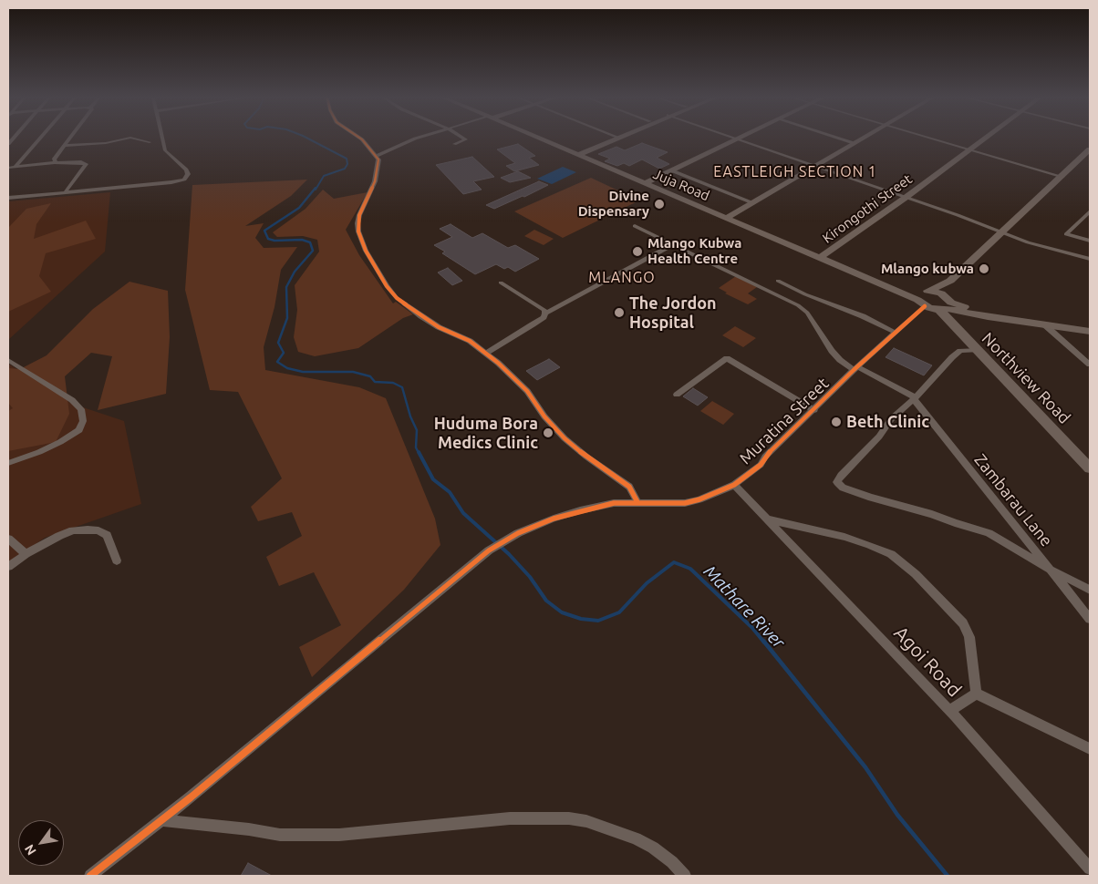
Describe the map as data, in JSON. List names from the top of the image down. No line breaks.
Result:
{"streets":{"main road":["Juja Road","Kirongothi Street","Northview Road"],"street":["Muratina Street","Zambarau Lane","Agoi Road"]},"crossings":[["Juja Road","Kirongothi Street"],["Juja Road","Northview Road"],["Juja Road","Muratina Street"],["Muratina Street","Agoi Road"]],"districts":["EASTLEIGH SECTION 1","MLANGO"],"water":["Mathare River"],"places":["Divine Dispensary","Mlango Kubwa Health Centre","Mlango kubwa","The Jordon Hospital","Beth Clinic","Huduma Bora Medics Clinic"],"north":"bottom left"}
